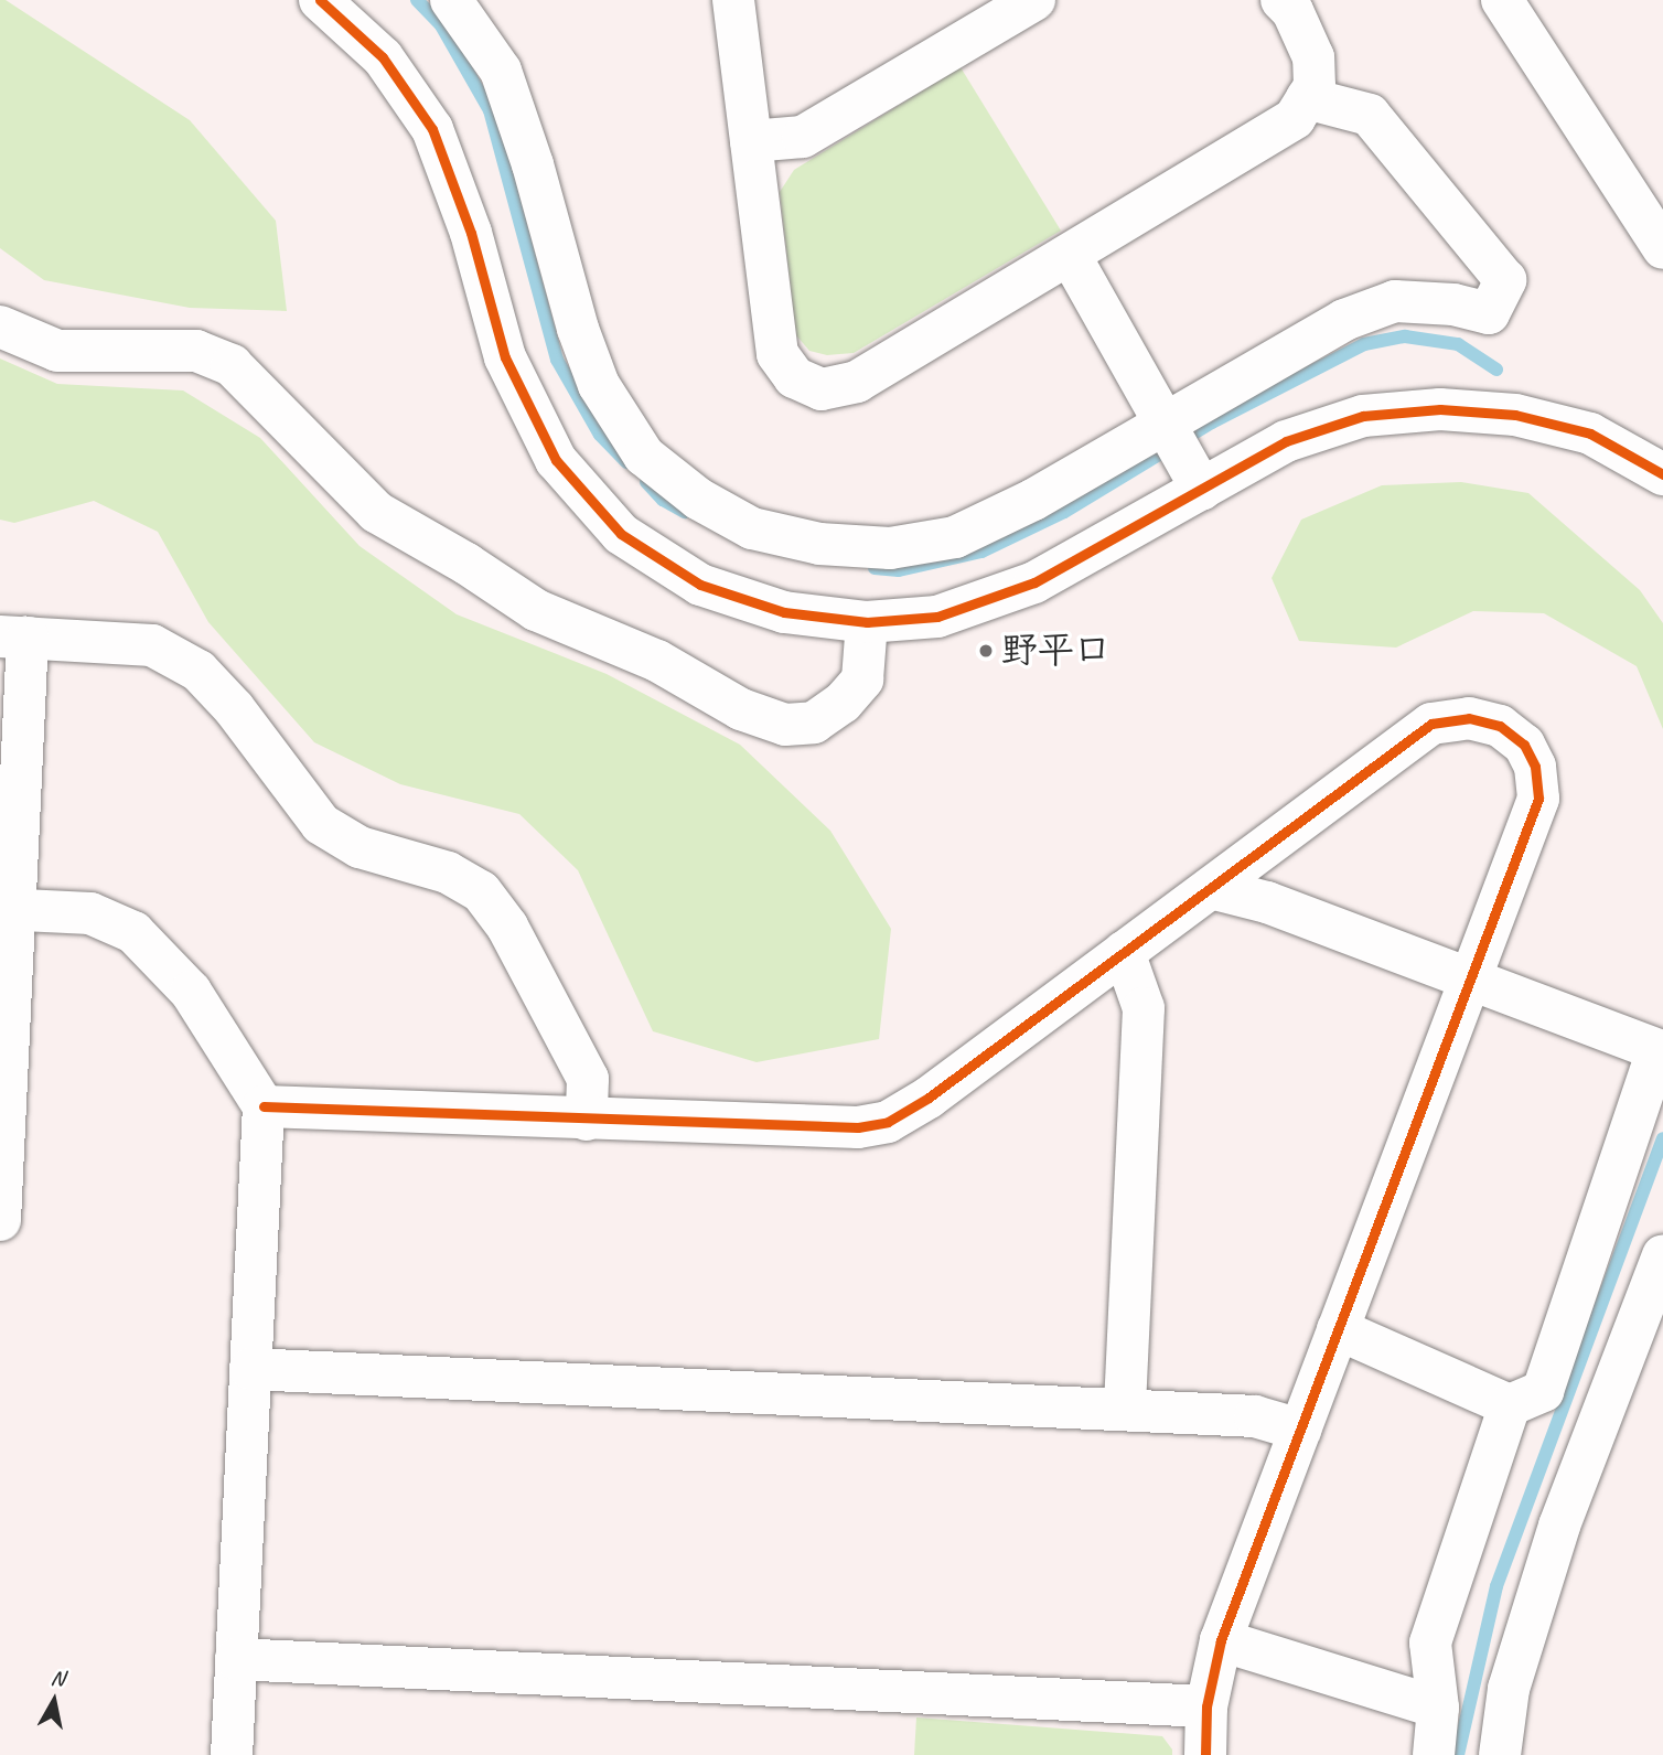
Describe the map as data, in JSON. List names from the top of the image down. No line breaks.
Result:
{"places":["野平口"],"north":"top"}
